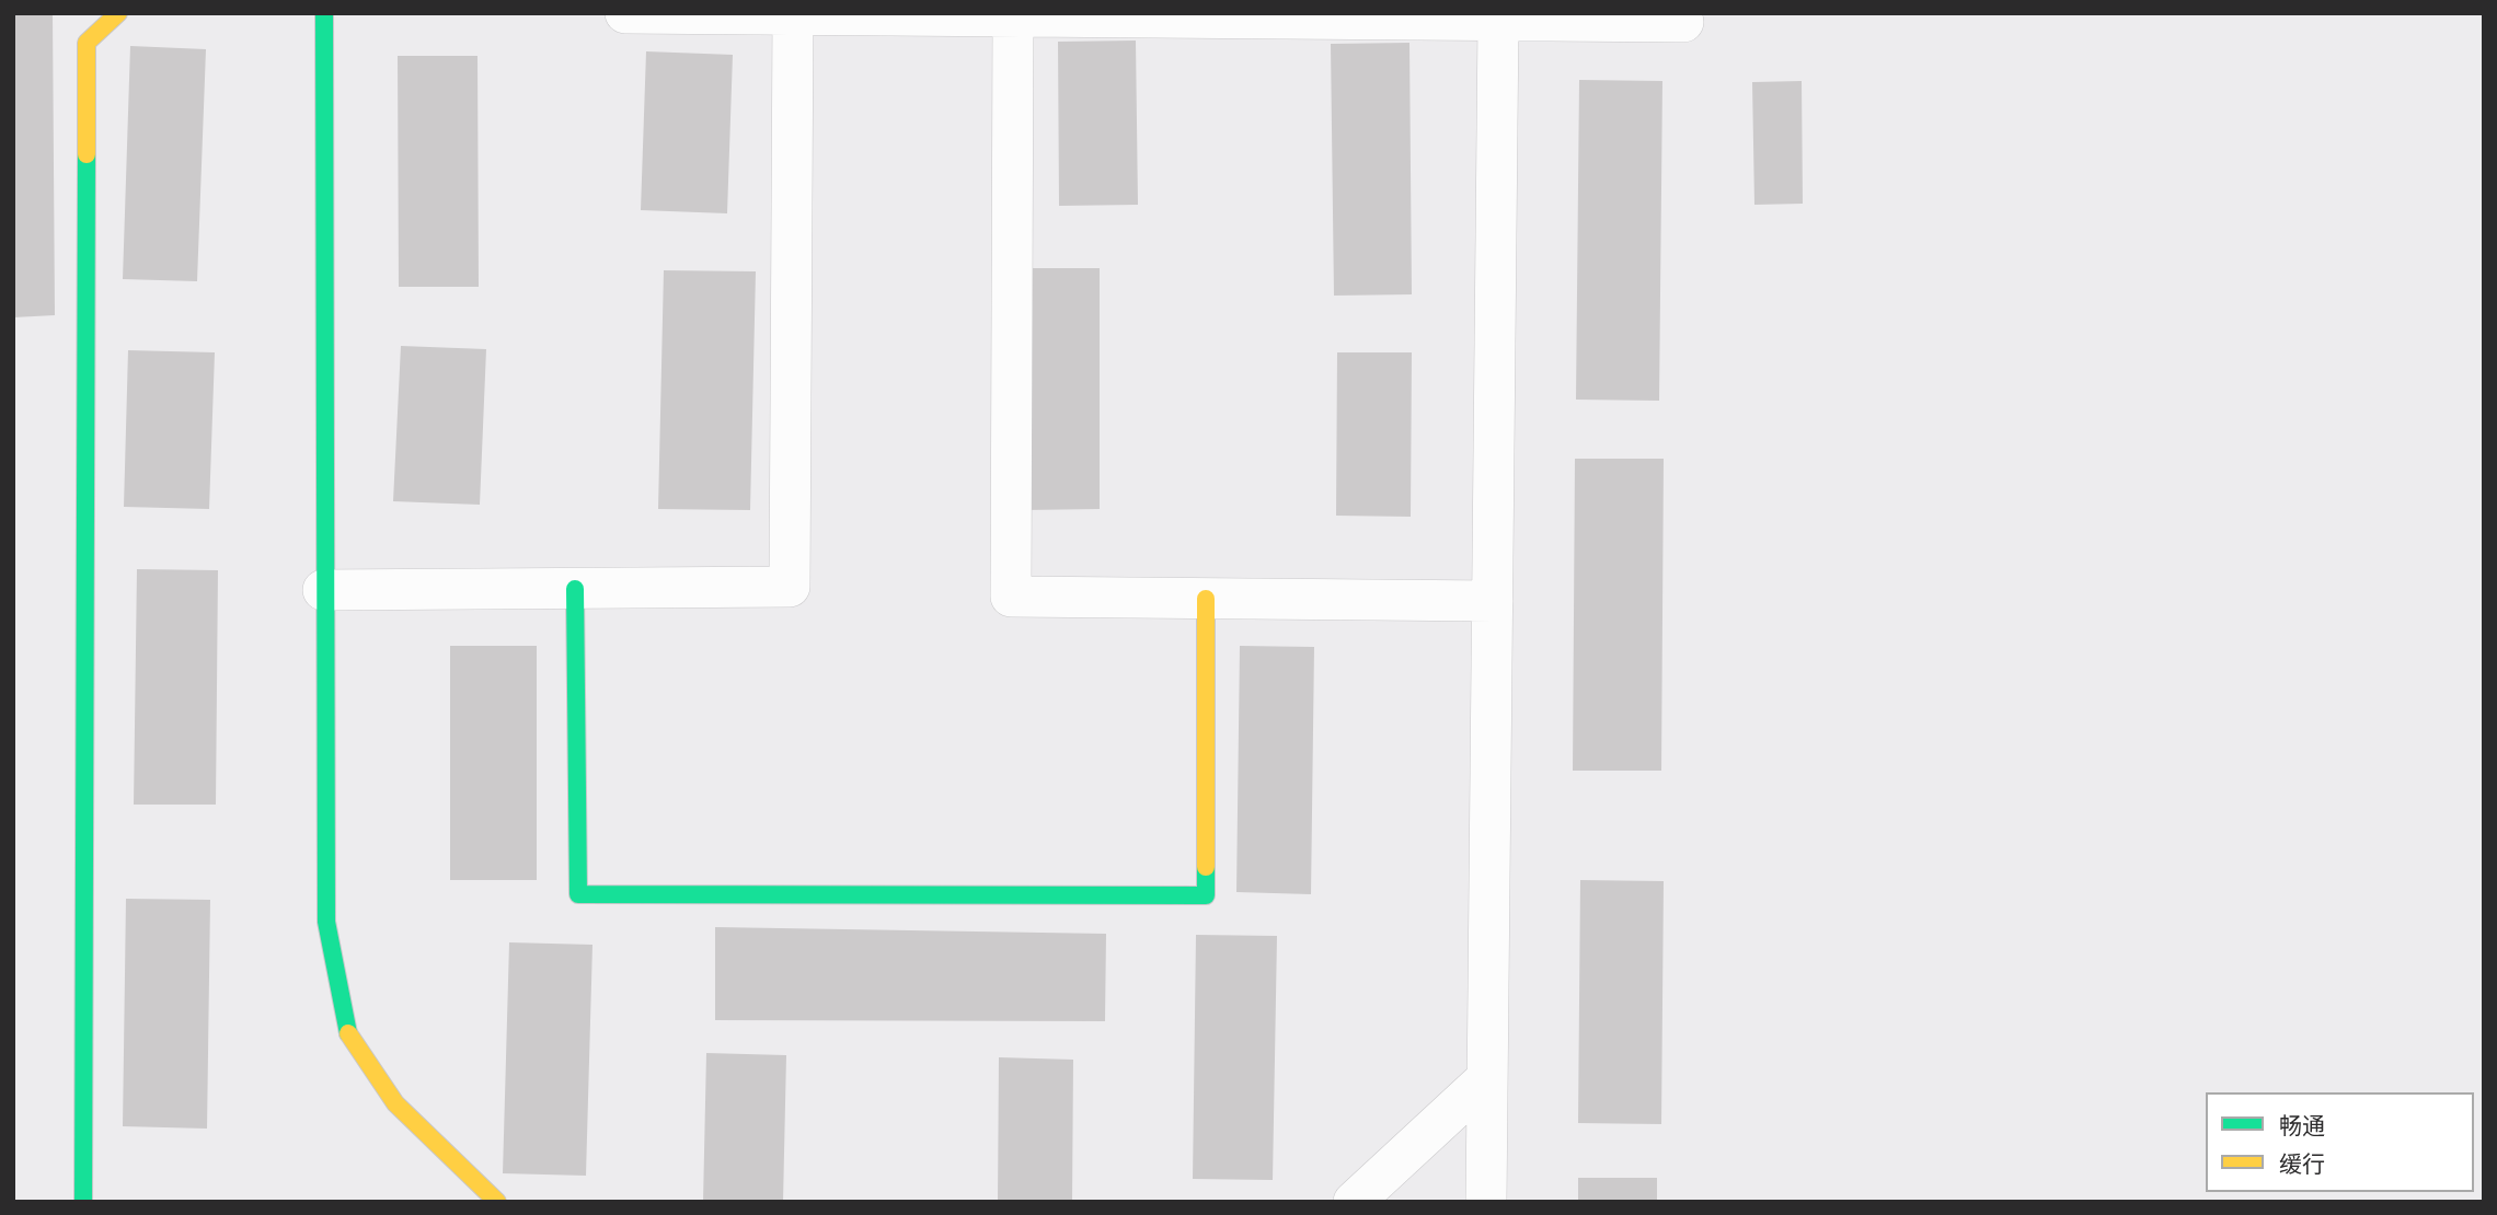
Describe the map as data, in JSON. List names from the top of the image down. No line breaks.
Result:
{"legend":["畅通","缓行"]}
